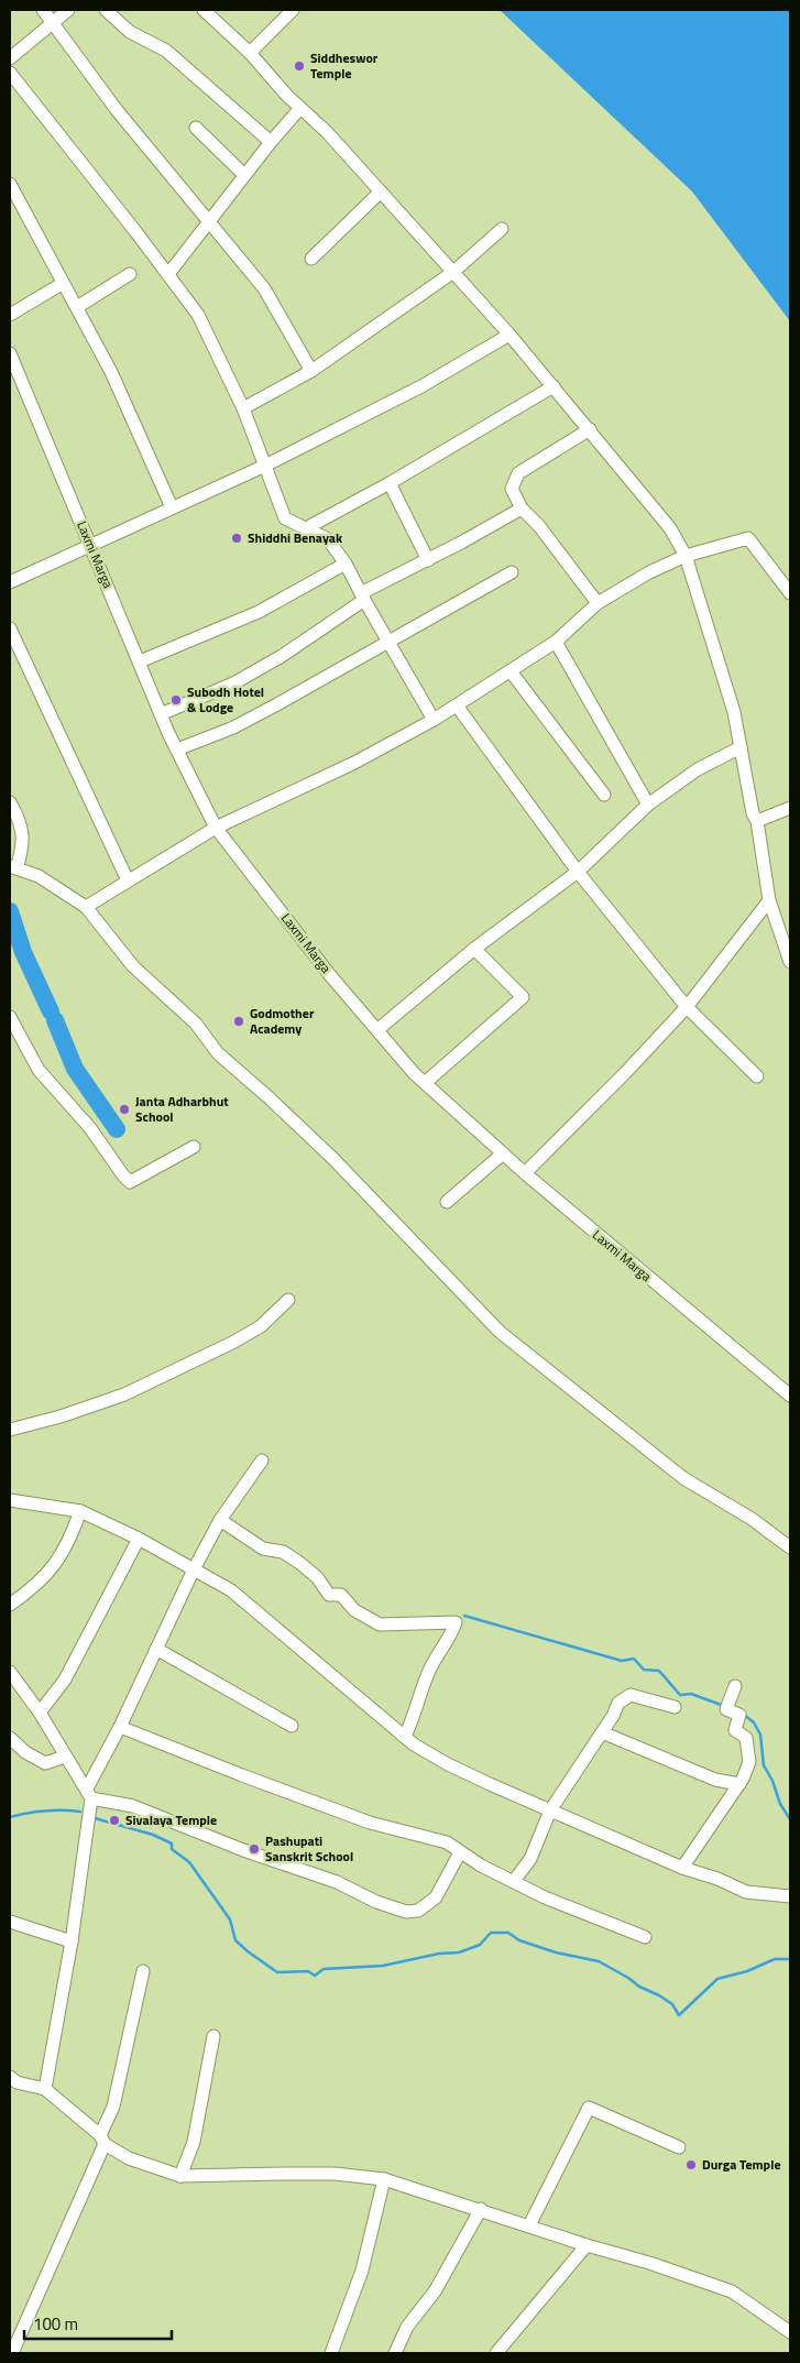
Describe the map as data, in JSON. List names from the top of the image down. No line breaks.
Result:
{"streets":{"street":["Laxmi Marga"]},"places":["Siddheswor Temple","Shiddhi Benayak","Subodh Hotel & Lodge","Godmother Academy","Janta Adharbhut School","Sivalaya Temple","Pashupati Sanskrit School","Durga Temple"],"scale_bar":"100 m"}
